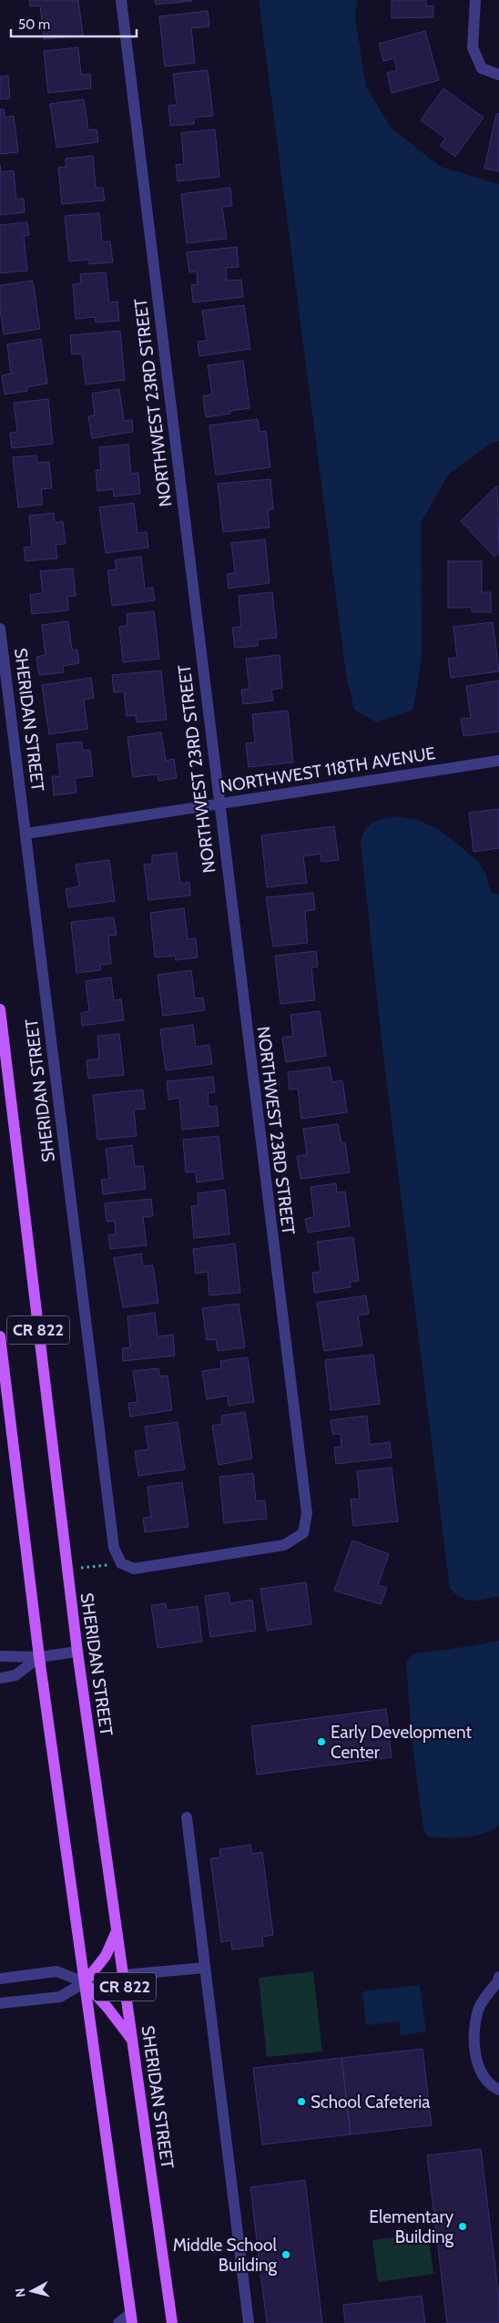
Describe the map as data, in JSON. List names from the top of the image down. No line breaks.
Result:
{"streets":{"main road":["SHERIDAN STREET","CR 822"],"street":["NORTHWEST 23RD STREET","NORTHWEST 118TH AVENUE"]},"crossings":[["NORTHWEST 23RD STREET","SHERIDAN STREET"],["NORTHWEST 23RD STREET","NORTHWEST 118TH AVENUE"],["SHERIDAN STREET","NORTHWEST 118TH AVENUE"]],"places":["Early Development Center","School Cafeteria","Elementary Building","Middle School Building"],"scale_bar":"50 m","north":"left"}
